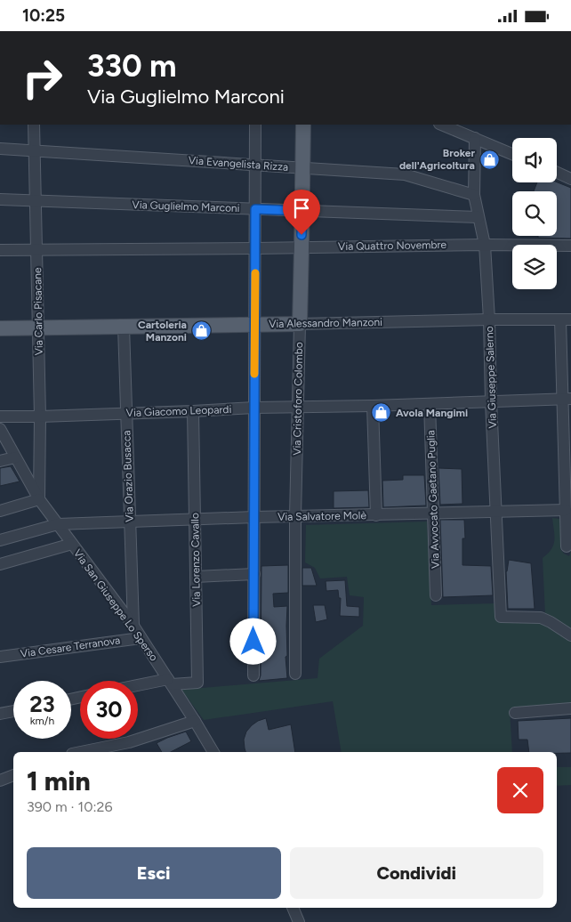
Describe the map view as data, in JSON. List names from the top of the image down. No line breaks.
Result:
{"streets":{"main road":["Via Alessandro Manzoni","Via Cristoforo Colombo"],"street":["Via Evangelista Rizza","Via Guglielmo Marconi","Via Quattro Novembre","Via Carlo Pisacane","Via Giuseppe Salerno","Via Giacomo Leopardi","Via Orazio Busacca","Via Avvocato Gaetano Puglia","Via Salvatore Molè","Via Lorenzo Cavallo","Via San Giuseppe Lo Sperso","Via Cesare Terranova"]},"crossings":[["Via Evangelista Rizza","Via Carlo Pisacane"],["Via Evangelista Rizza","Via Giuseppe Salerno"],["Via Evangelista Rizza","Via Cristoforo Colombo"],["Via Guglielmo Marconi","Via Carlo Pisacane"],["Via Guglielmo Marconi","Via Giuseppe Salerno"],["Via Guglielmo Marconi","Via Cristoforo Colombo"],["Via Quattro Novembre","Via Carlo Pisacane"],["Via Quattro Novembre","Via Giuseppe Salerno"],["Via Quattro Novembre","Via Cristoforo Colombo"],["Via Carlo Pisacane","Via Alessandro Manzoni"],["Via Carlo Pisacane","Via Giacomo Leopardi"],["Via Carlo Pisacane","Via San Giuseppe Lo Sperso"],["Via Alessandro Manzoni","Via Giuseppe Salerno"],["Via Alessandro Manzoni","Via Cristoforo Colombo"],["Via Alessandro Manzoni","Via Orazio Busacca"],["Via Giuseppe Salerno","Via Giacomo Leopardi"],["Via Giuseppe Salerno","Via Salvatore Molè"],["Via Cristoforo Colombo","Via Giacomo Leopardi"],["Via Cristoforo Colombo","Via Salvatore Molè"],["Via Giacomo Leopardi","Via Orazio Busacca"],["Via Giacomo Leopardi","Via Avvocato Gaetano Puglia"],["Via Giacomo Leopardi","Via Lorenzo Cavallo"],["Via Orazio Busacca","Via Salvatore Molè"],["Via Orazio Busacca","Via San Giuseppe Lo Sperso"],["Via Avvocato Gaetano Puglia","Via Salvatore Molè"],["Via Salvatore Molè","Via Lorenzo Cavallo"],["Via Salvatore Molè","Via San Giuseppe Lo Sperso"],["Via Lorenzo Cavallo","Via San Giuseppe Lo Sperso"],["Via San Giuseppe Lo Sperso","Via Cesare Terranova"]],"places":{"shop":["Broker dell'Agricoltura","Cartoleria Manzoni","Avola Mangimi"]},"page":{"status":"10:25","turn":["330 m","Via Guglielmo Marconi"],"speed":"23 km/h","limit":"30","heading":["1 min","390 m · 10:26"],"buttons":["Esci","Condividi"]}}
